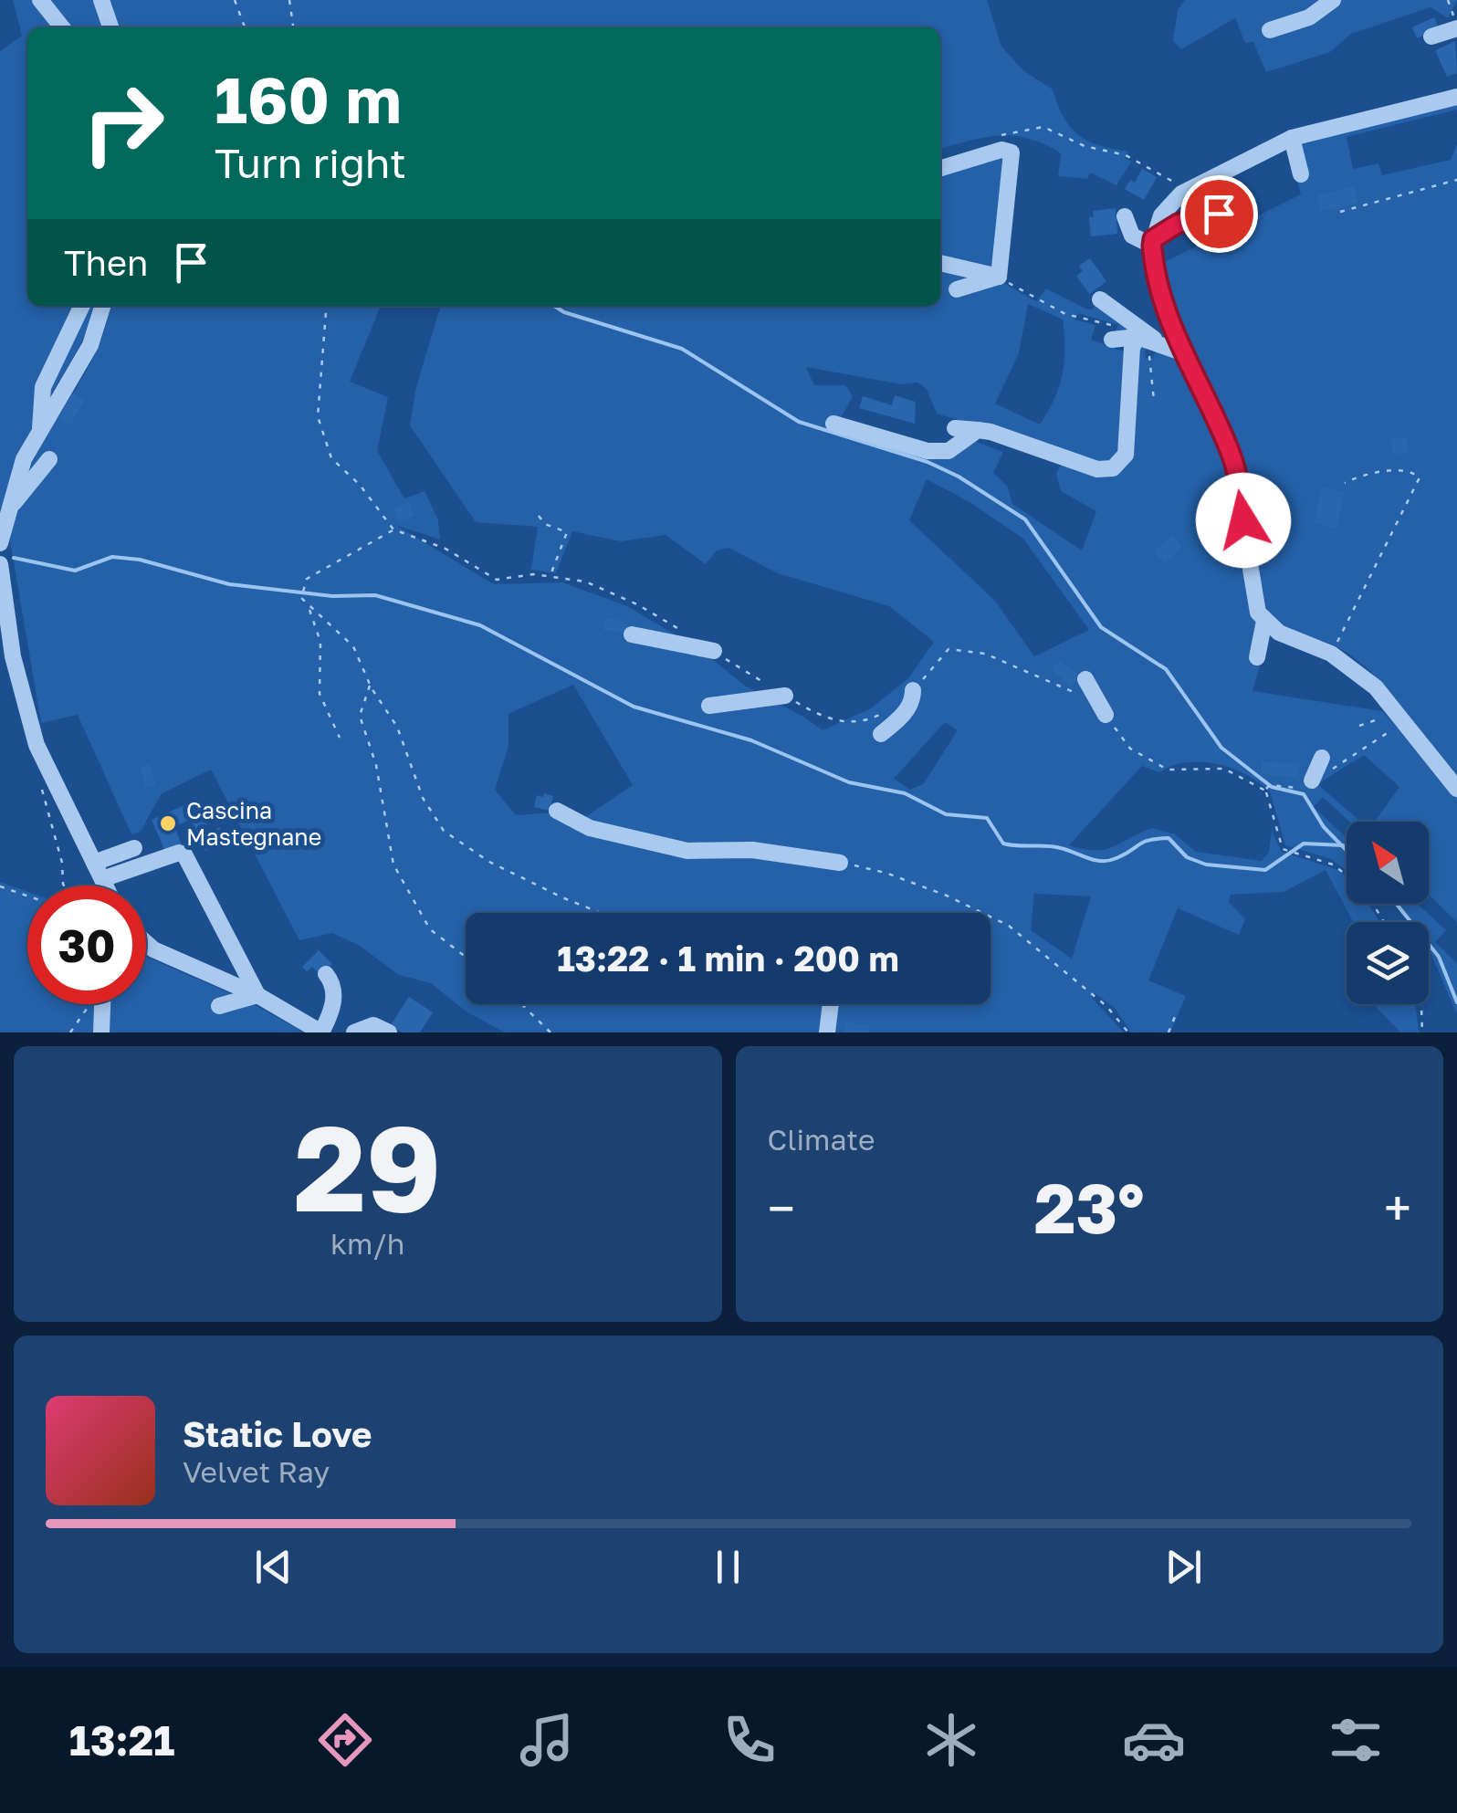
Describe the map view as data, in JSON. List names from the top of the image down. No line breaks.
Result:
{"places":["Cascina Mastegnane"],"north":"top left","page":{"turn":["160 m","Turn right"],"then":"Then","limit":"30","trip":"13:22 · 1 min · 200 m","tile":[["29","km/h"],"Climate"],"heat":["−","23°","+"],"song":["Static Love","Velvet Ray"],"tabs":"13:21"}}
